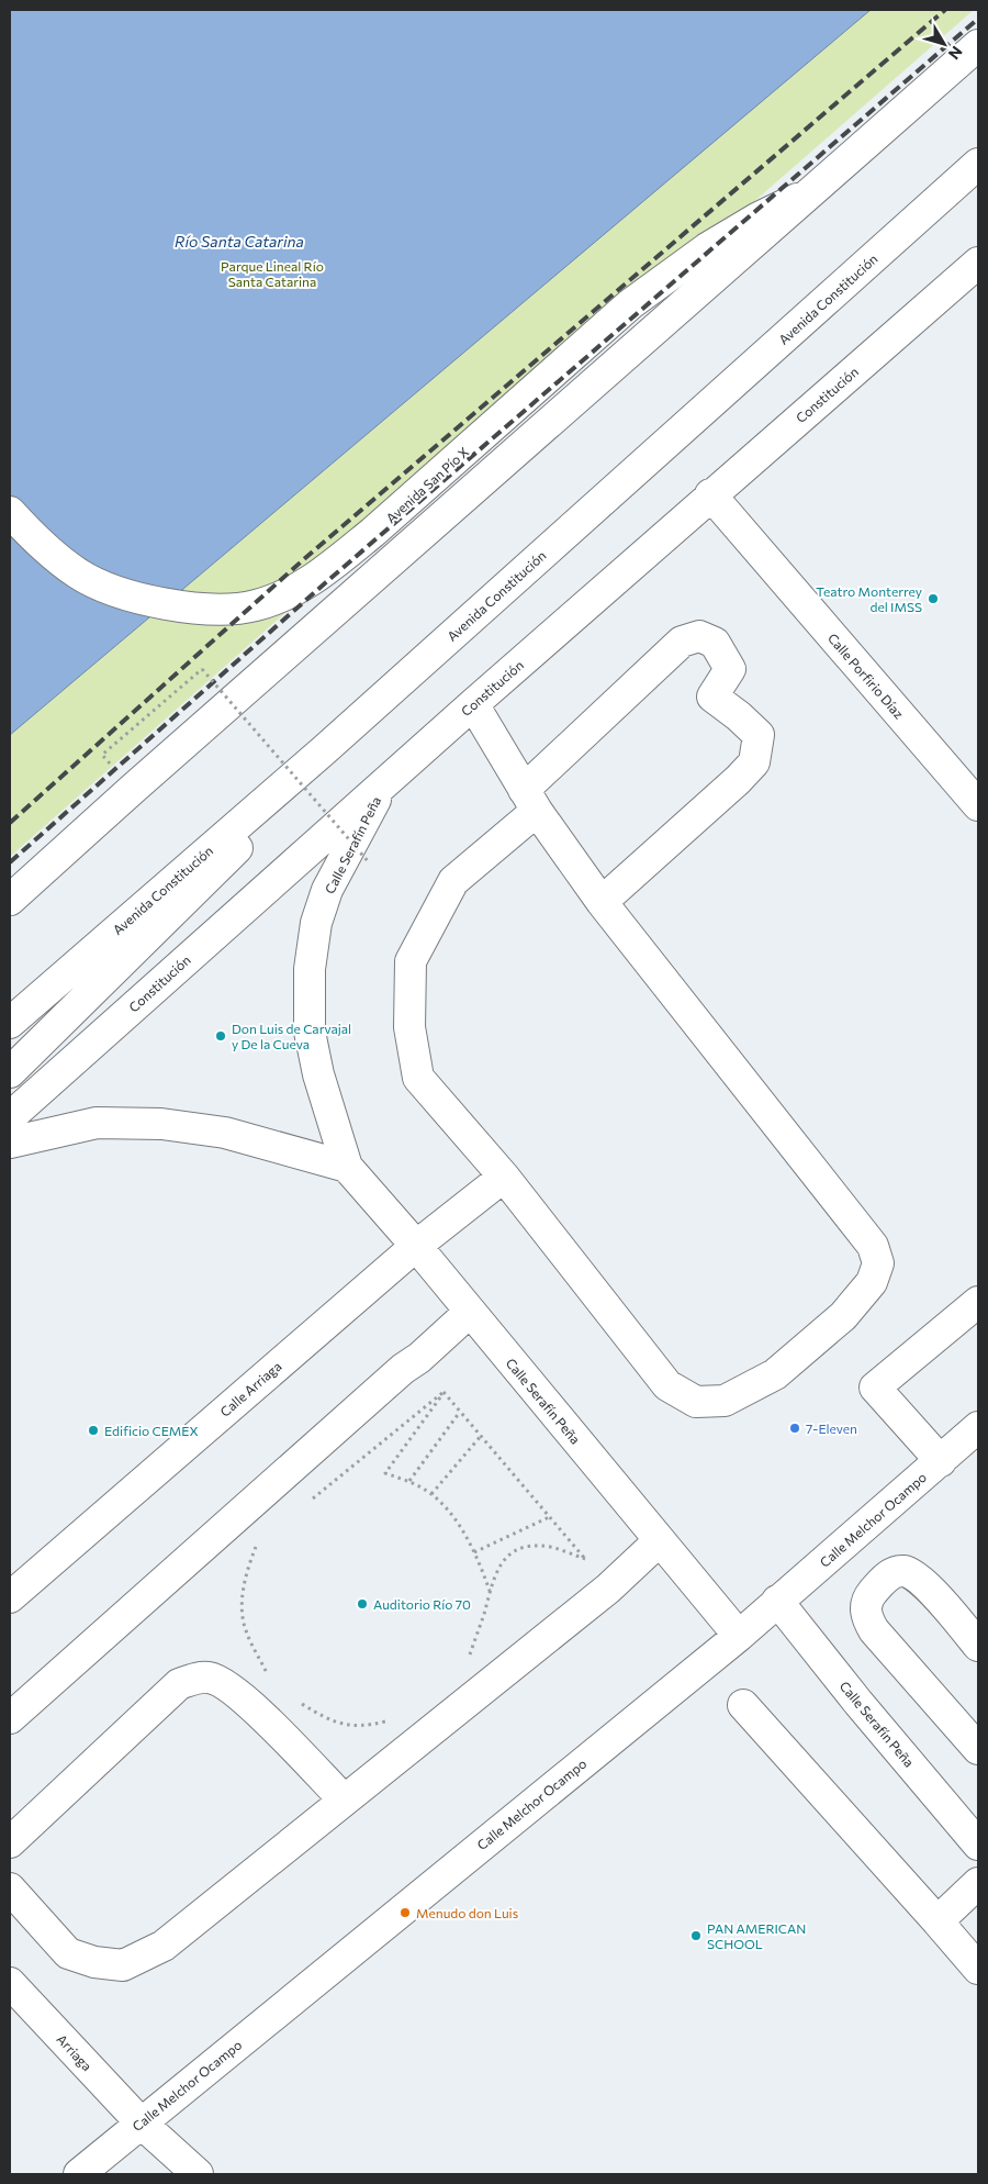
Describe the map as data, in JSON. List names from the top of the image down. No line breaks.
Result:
{"streets":{"main road":["Avenida Constitución","Constitución","Avenida San Pío X","Calle Porfirio Díaz","Calle Serafín Peña","Calle Arriaga","Calle Melchor Ocampo","Arriaga"]},"crossings":[["Constitución","Calle Porfirio Díaz"],["Constitución","Calle Serafín Peña"],["Calle Serafín Peña","Calle Arriaga"],["Calle Serafín Peña","Calle Melchor Ocampo"],["Calle Melchor Ocampo","Arriaga"]],"water":["Río Santa Catarina"],"parks":["Parque Lineal Río Santa Catarina"],"places":["Teatro Monterrey del IMSS","Don Luis de Carvajal y De la Cueva","7-Eleven","Edificio CEMEX","Auditorio Río 70","Menudo don Luis","PAN AMERICAN SCHOOL"],"north":"bottom right"}
